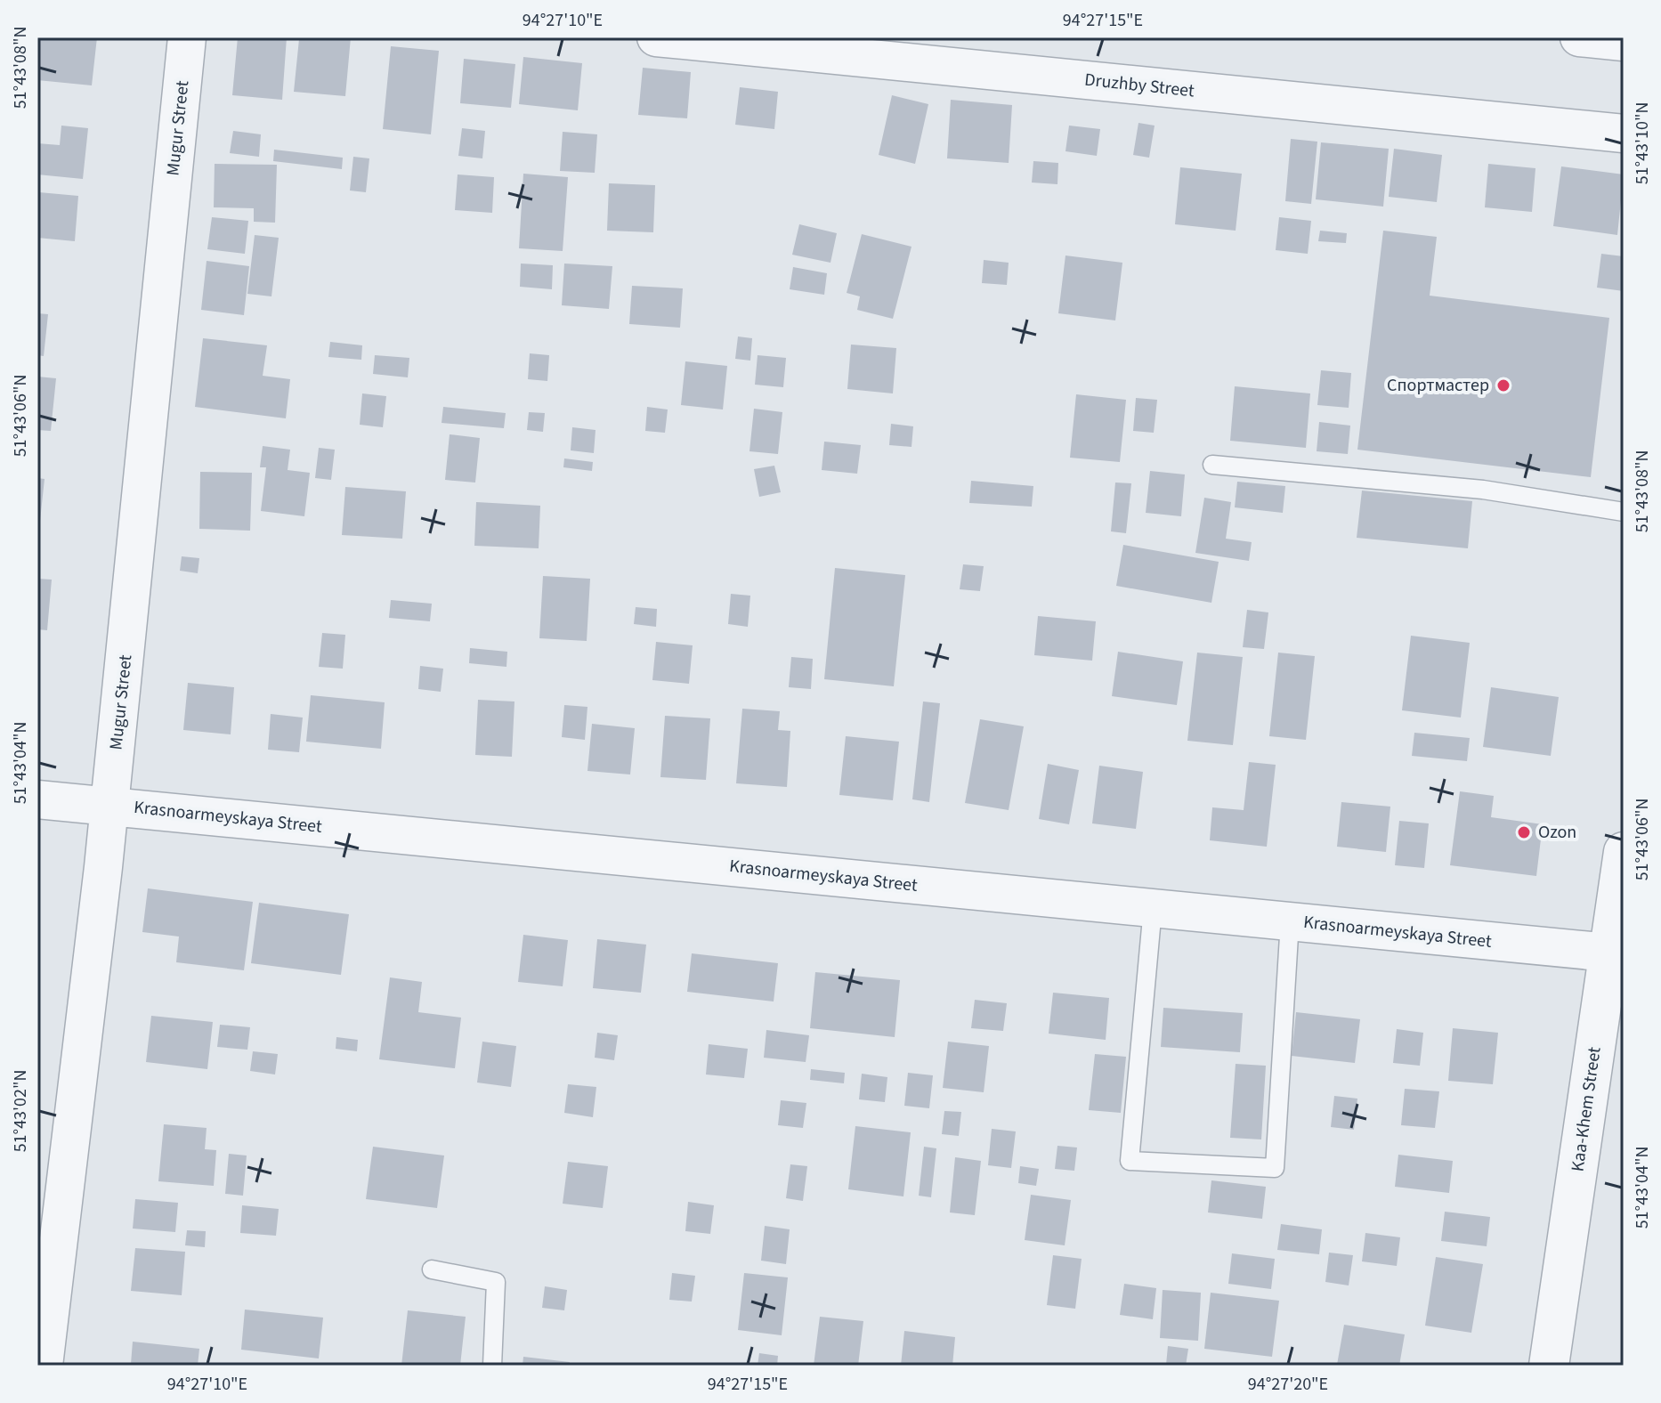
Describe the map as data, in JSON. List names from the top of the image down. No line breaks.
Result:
{"streets":{"street":["Druzhby Street","Mugur Street","Krasnoarmeyskaya Street","Kaa-Khem Street"]},"crossings":[["Mugur Street","Krasnoarmeyskaya Street"],["Krasnoarmeyskaya Street","Kaa-Khem Street"]],"places":["Спортмастер","Ozon"],"coordinates":["94°27'10\"E","94°27'15\"E","51°43'08\"N","51°43'10\"N","51°43'06\"N","51°43'04\"N","51°43'02\"N","94°27'20\"E"]}
